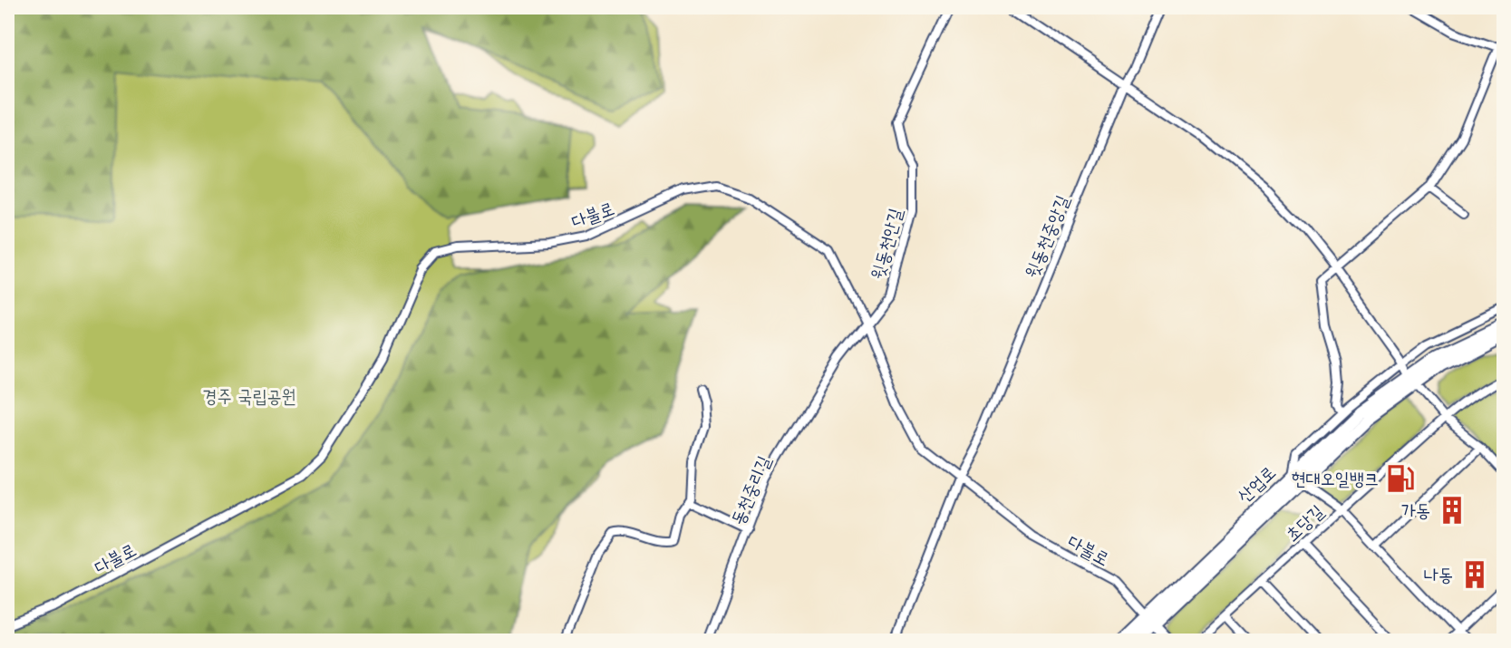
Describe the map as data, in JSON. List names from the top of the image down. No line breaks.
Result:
{"streets":{"street":["다불로","윗동천중앙길","윗동천안길","산업로","동천중리길","초당길"]},"crossings":[["다불로","윗동천중앙길"],["다불로","윗동천안길"],["다불로","산업로"],["다불로","동천중리길"],["윗동천안길","동천중리길"]],"parks":["경주 국립공원"],"places":{"fuel station":["현대오일뱅크"],"building":["가동","나동"]}}
